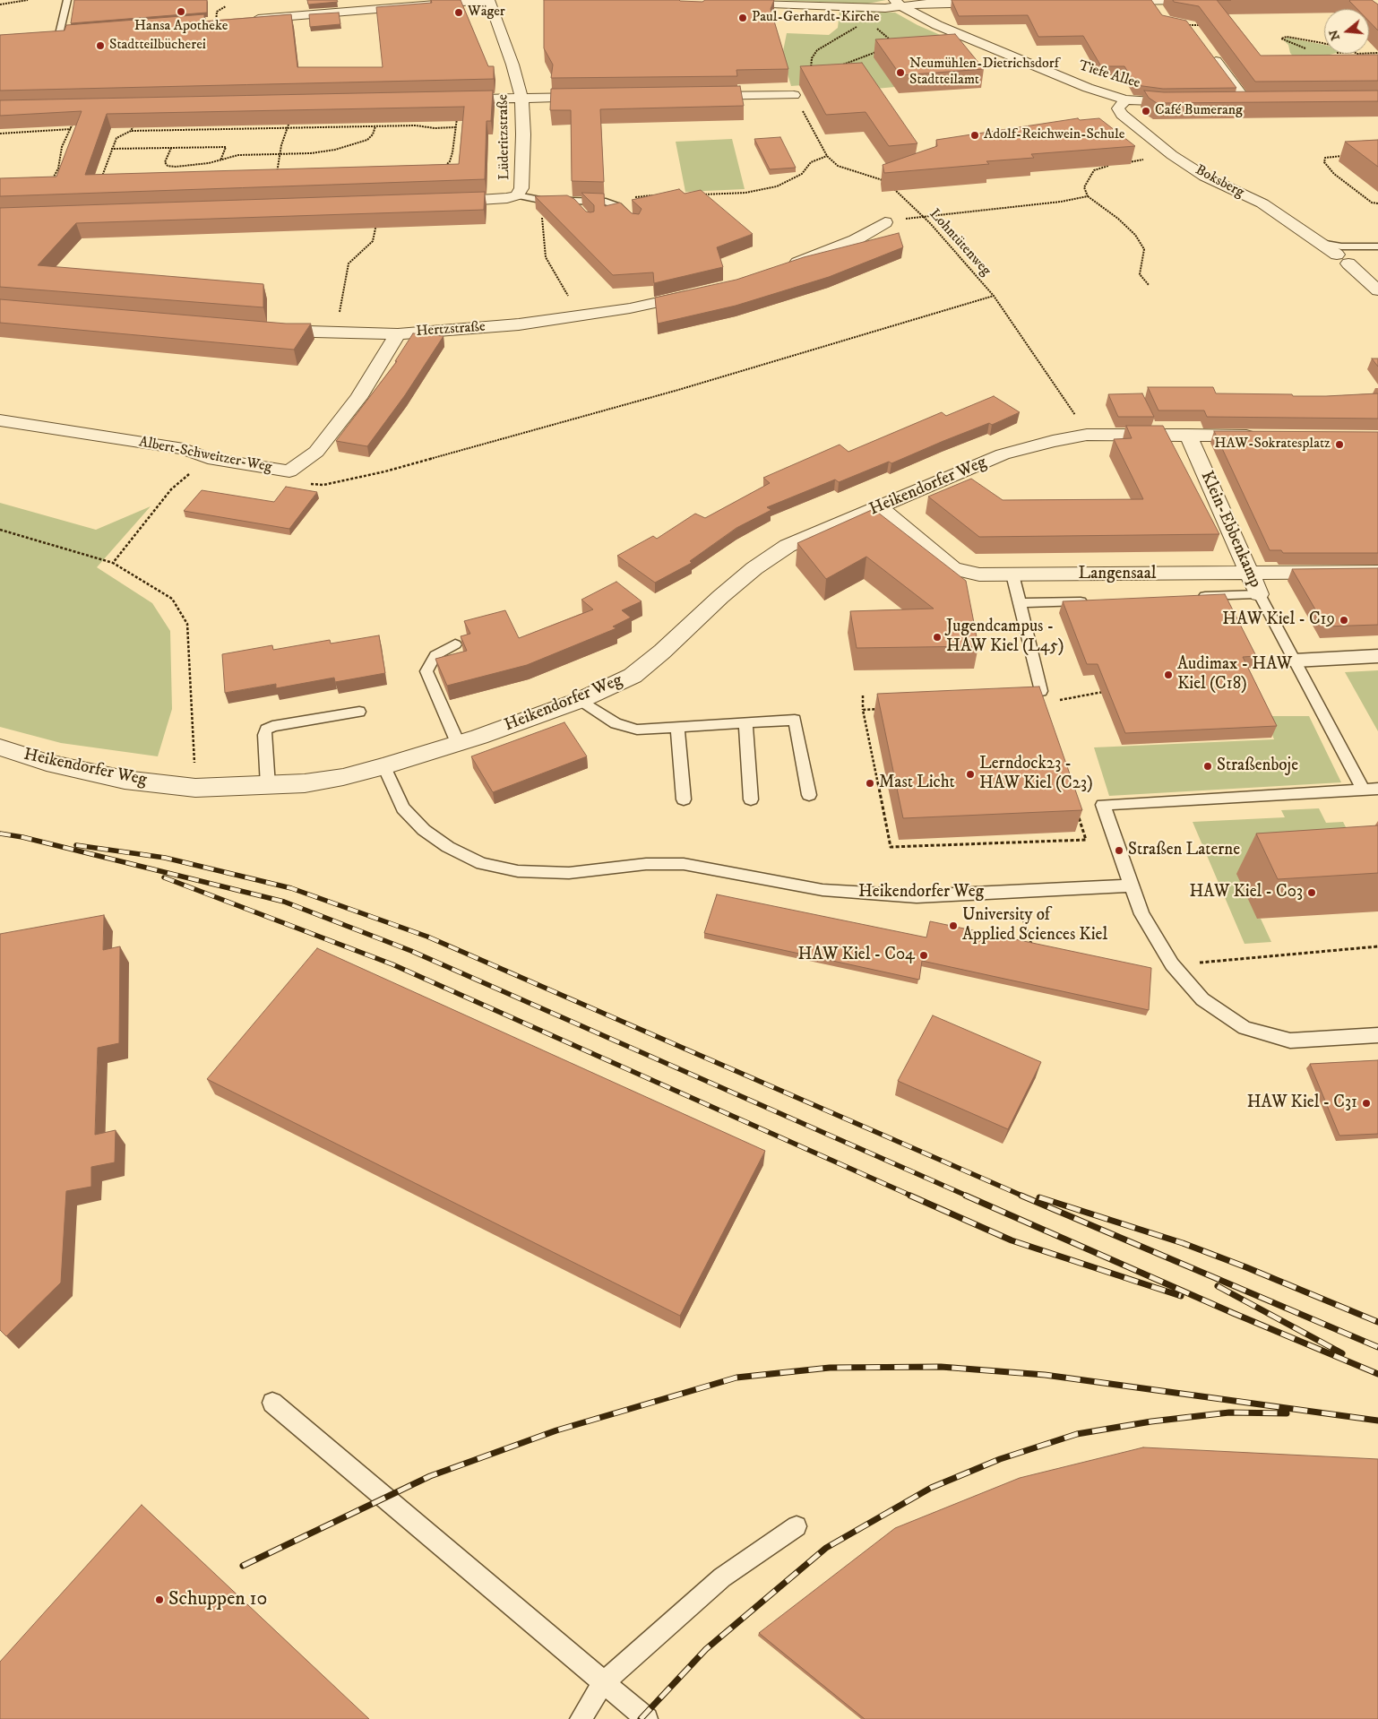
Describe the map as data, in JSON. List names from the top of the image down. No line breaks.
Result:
{"streets":{"street":["Tiefe Allee","Lüderitzstraße","Boksberg","Hertzstraße","Albert-Schweitzer-Weg","Heikendorfer Weg","Klein-Ebbenkamp","Langensaal"],"path":["Lohntütenweg"]},"crossings":[["Tiefe Allee","Boksberg"],["Lohntütenweg","Heikendorfer Weg"],["Hertzstraße","Albert-Schweitzer-Weg"],["Heikendorfer Weg","Klein-Ebbenkamp"],["Heikendorfer Weg","Langensaal"],["Klein-Ebbenkamp","Langensaal"]],"places":["Hansa Apotheke","Wäger","Paul-Gerhardt-Kirche","Stadtteilbücherei","Neumühlen-Dietrichsdorf Stadtteilamt","Café Bumerang","Adolf-Reichwein-Schule","HAW-Sokratesplatz","HAW Kiel - C19","Jugendcampus - HAW Kiel (L45)","Audimax - HAW Kiel (C18)","Straßenboje","Lerndock23 - HAW Kiel (C23)","Mast Licht","Straßen Laterne","HAW Kiel - C03","University of Applied Sciences Kiel","HAW Kiel - C04","HAW Kiel - C31","Schuppen 10"],"north":"left"}
